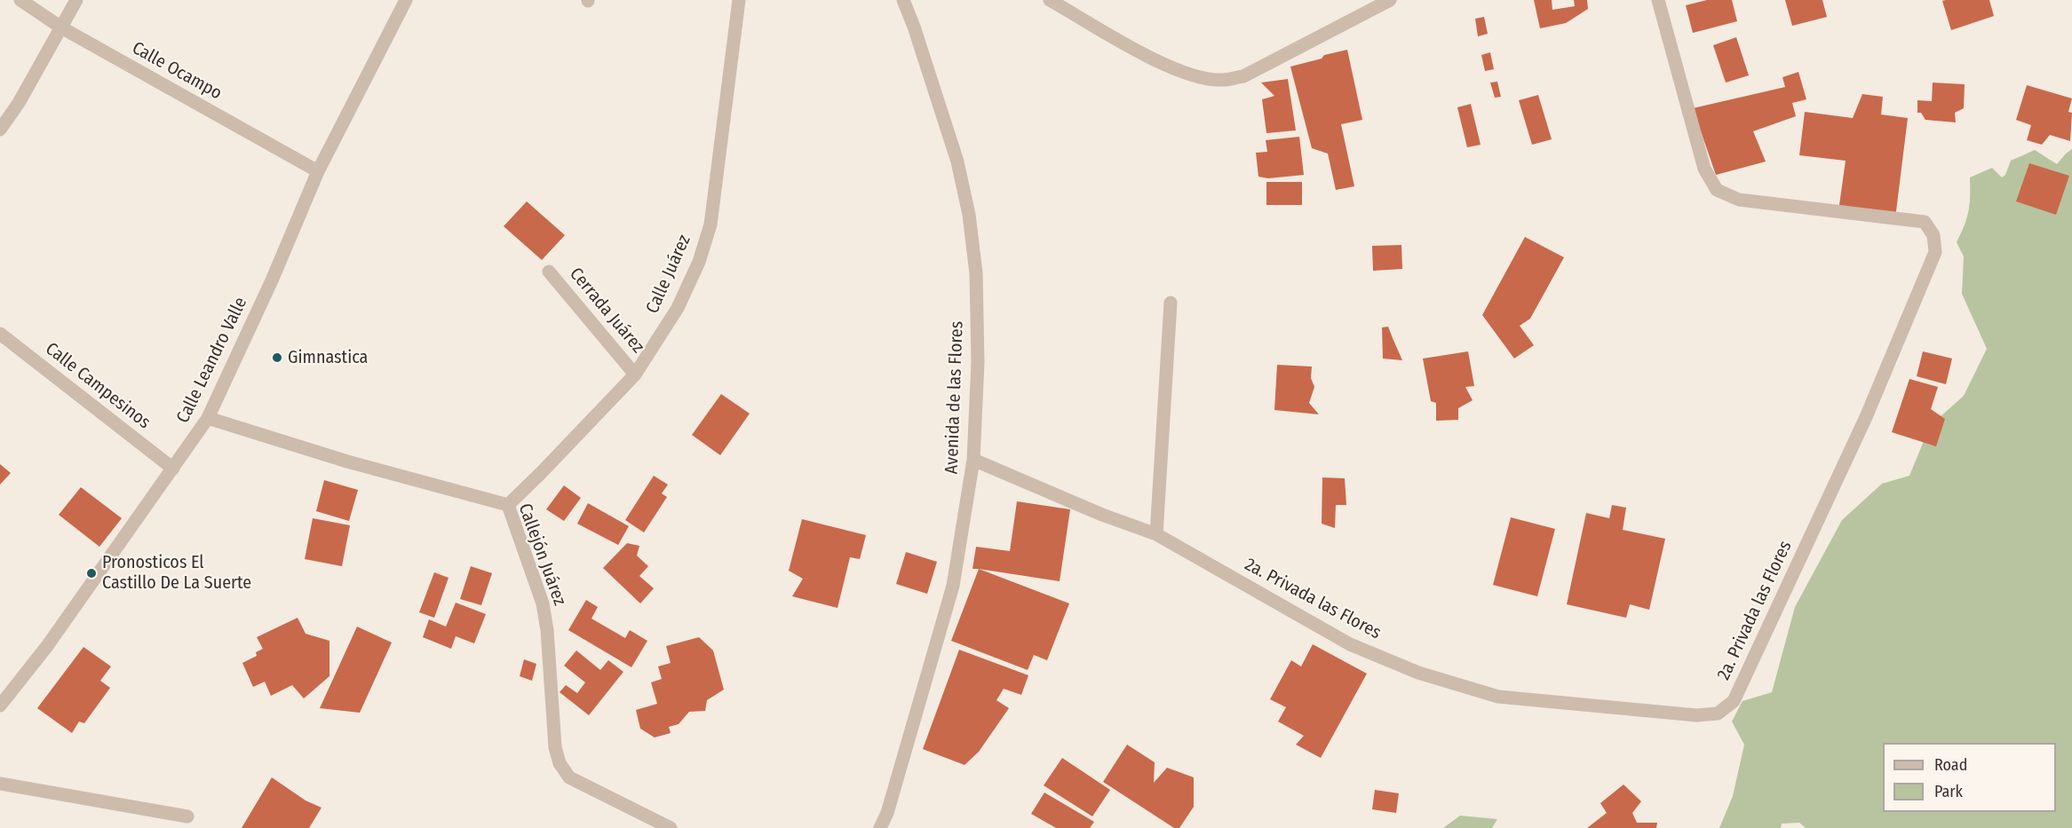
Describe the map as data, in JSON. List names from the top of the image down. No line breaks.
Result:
{"streets":{"street":["Calle Ocampo","Calle Juárez","Cerrada Juárez","Calle Leandro Valle","Calle Campesinos","Avenida de las Flores","Callejón Juárez","2a. Privada las Flores"]},"crossings":[["Calle Ocampo","Calle Leandro Valle"],["Calle Juárez","Cerrada Juárez"],["Calle Juárez","Callejón Juárez"],["Calle Leandro Valle","Calle Campesinos"],["Calle Leandro Valle","Callejón Juárez"],["Avenida de las Flores","2a. Privada las Flores"]],"places":["Gimnastica","Pronosticos El Castillo De La Suerte"],"legend":["Road","Park"]}
